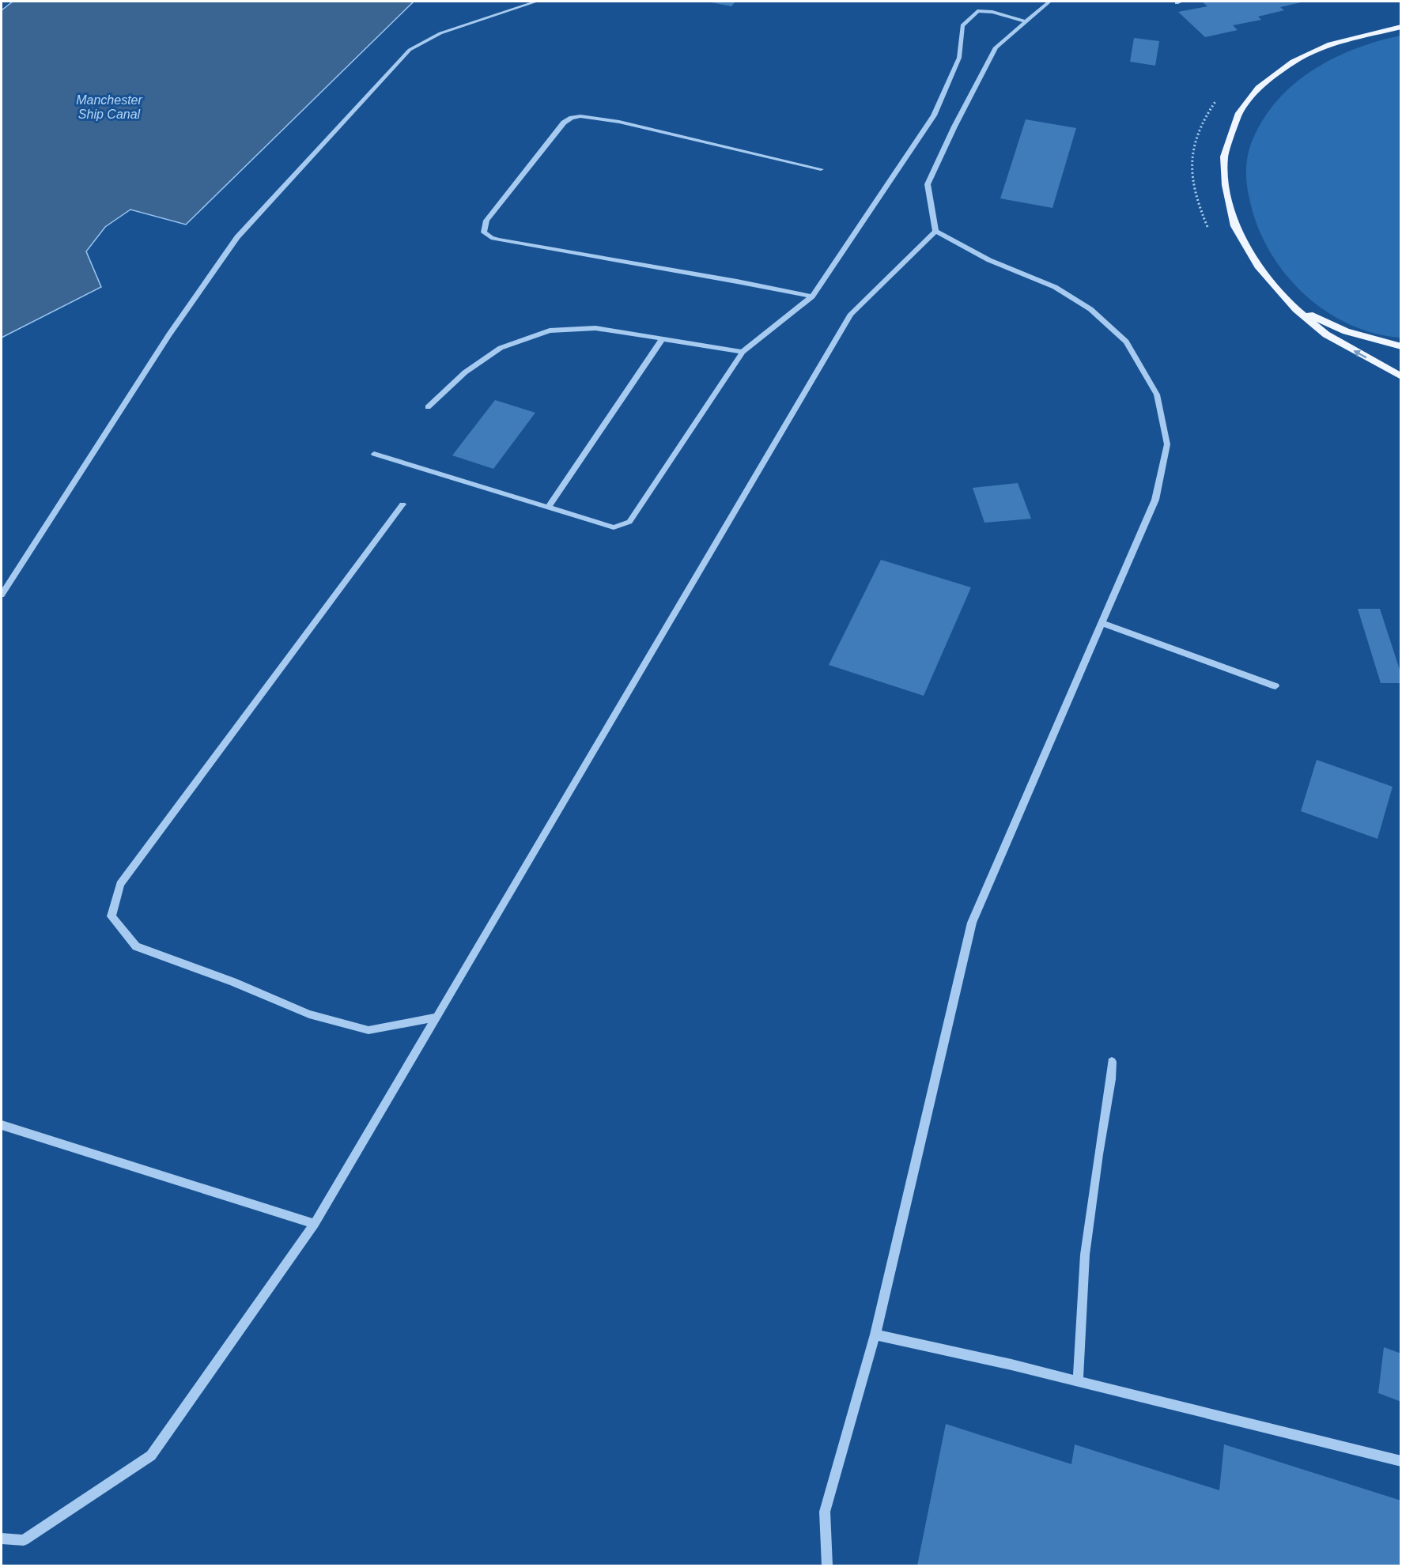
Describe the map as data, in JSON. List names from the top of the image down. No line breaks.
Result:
{"water":["Manchester Ship Canal"]}
